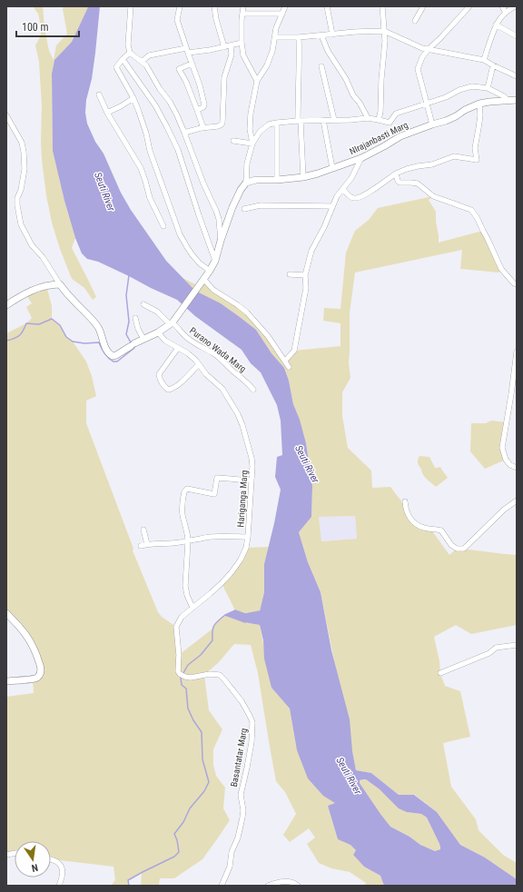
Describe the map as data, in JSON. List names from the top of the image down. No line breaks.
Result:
{"streets":{"street":["NIrajanbasti Marg","Purano Wada Marg","Hariganga Marg","Basantatar Marg"]},"crossings":[["Hariganga Marg","Basantatar Marg"]],"water":["Seuti River"],"scale_bar":"100 m","north":"bottom"}
